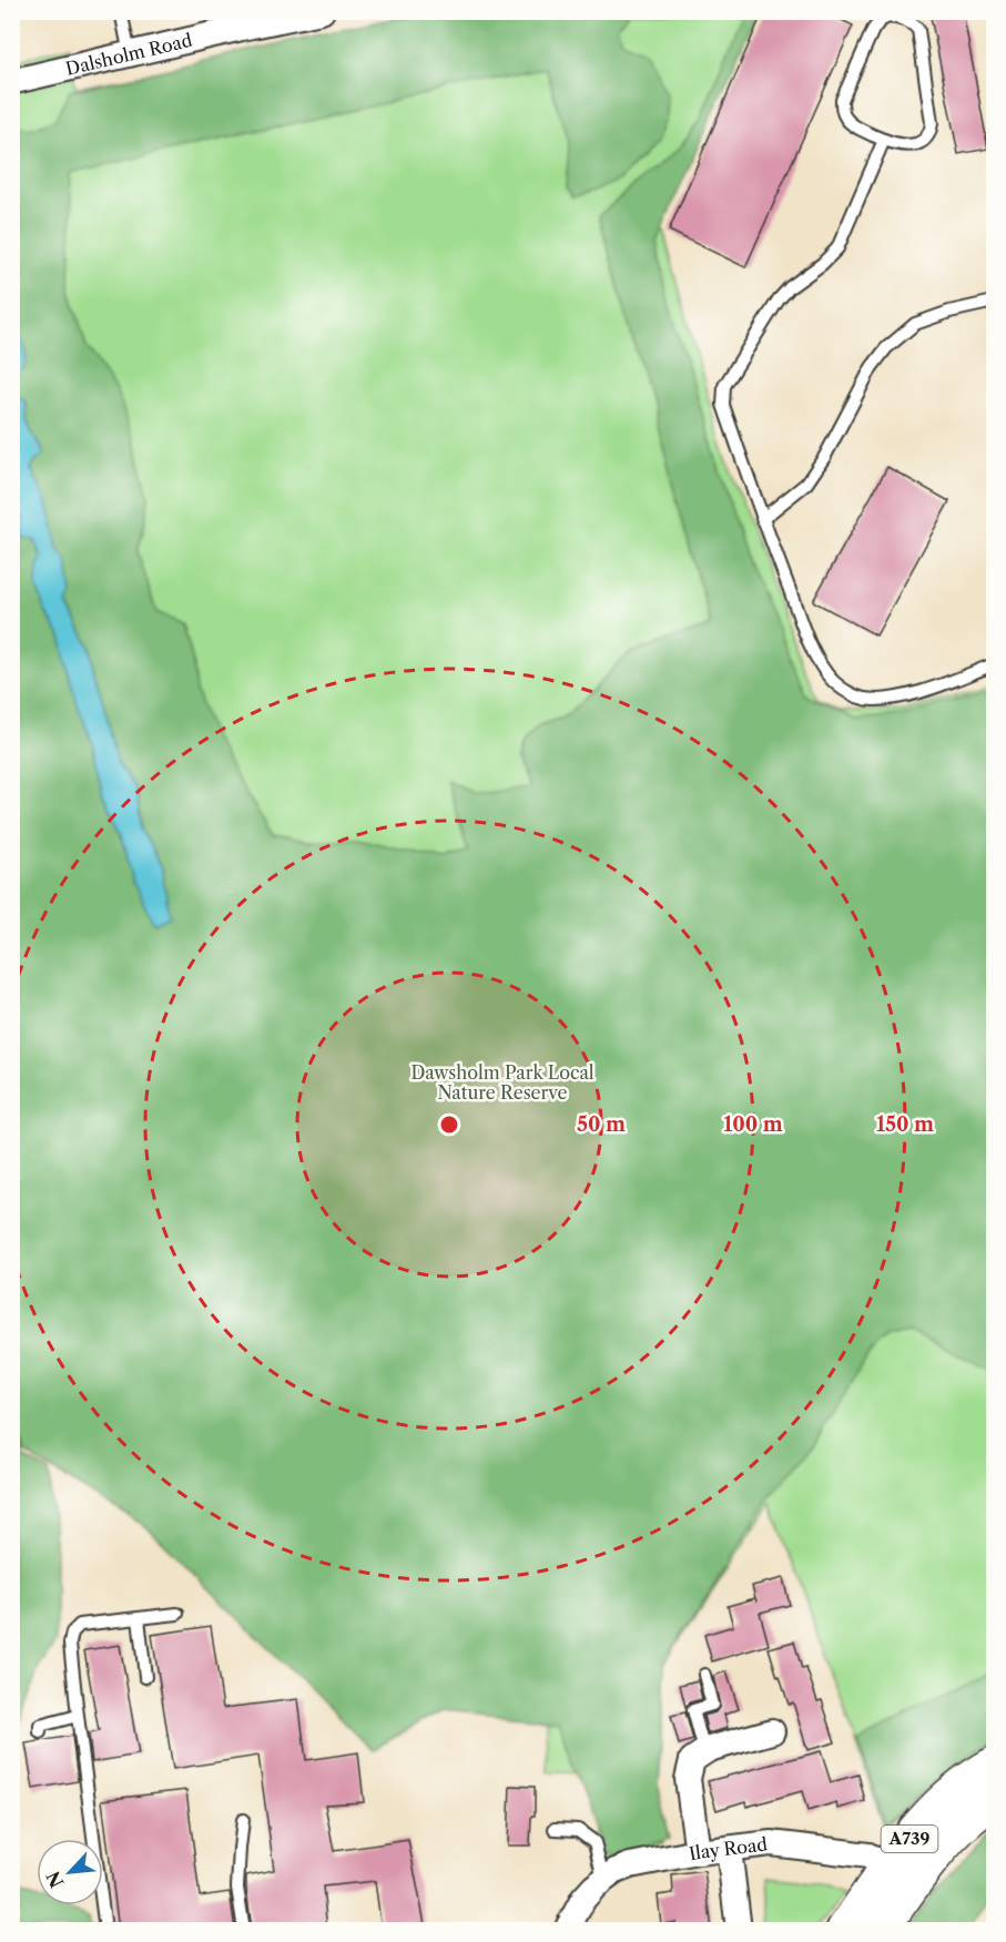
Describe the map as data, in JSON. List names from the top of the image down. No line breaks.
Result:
{"streets":{"main road":["A739"],"street":["Dalsholm Road","Ilay Road"]},"crossings":[["A739","Ilay Road"]],"parks":["Dawsholm Park Local Nature Reserve"],"north":"bottom left","rings":["50 m","100 m","150 m"]}
